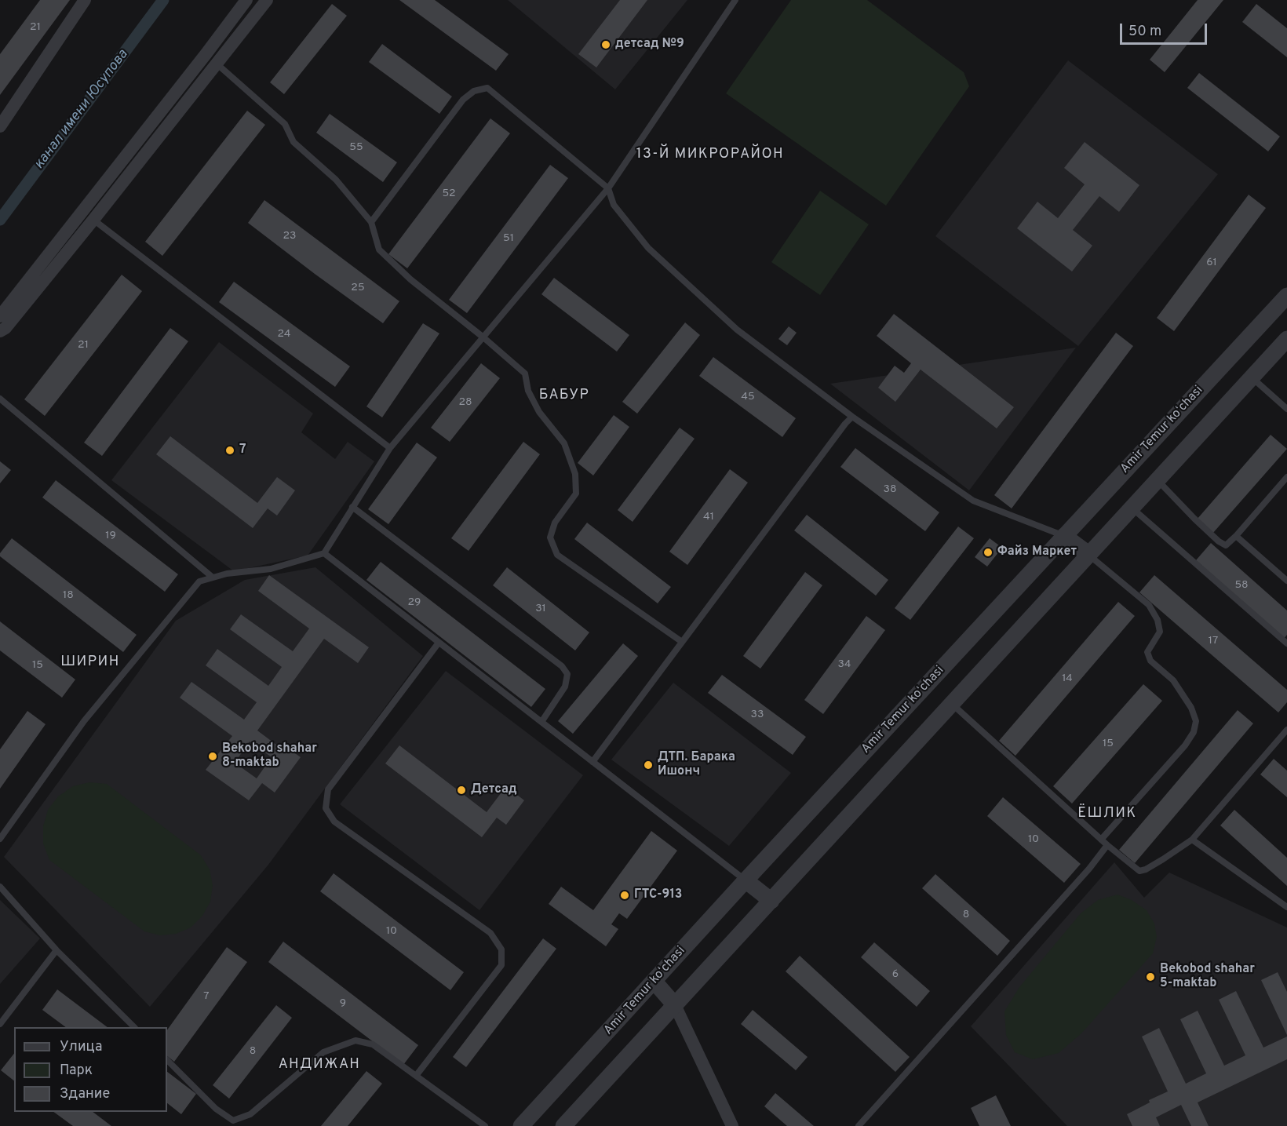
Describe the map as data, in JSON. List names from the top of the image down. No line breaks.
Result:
{"streets":{"street":["Amir Temur koʻchasi"]},"districts":["13-Й МИКРОРАЙОН","БАБУР","ШИРИН","ЁШЛИК","АНДИЖАН"],"water":["канал имени Юсупова"],"places":["детсад №9","7","Файз Маркет","Bekobod shahar 8-maktab","ДТП. Барака Ишонч","Детсад","ГТС-913","Bekobod shahar 5-maktab"],"house_numbers":["21","55","52","23","51","61","25","24","21","45","28","38","41","19","58","18","29","31","17","34","15","14","33","15","10","8","10","6","7","9","8"],"legend":["Улица","Парк","Здание"],"scale_bar":"50 m"}
